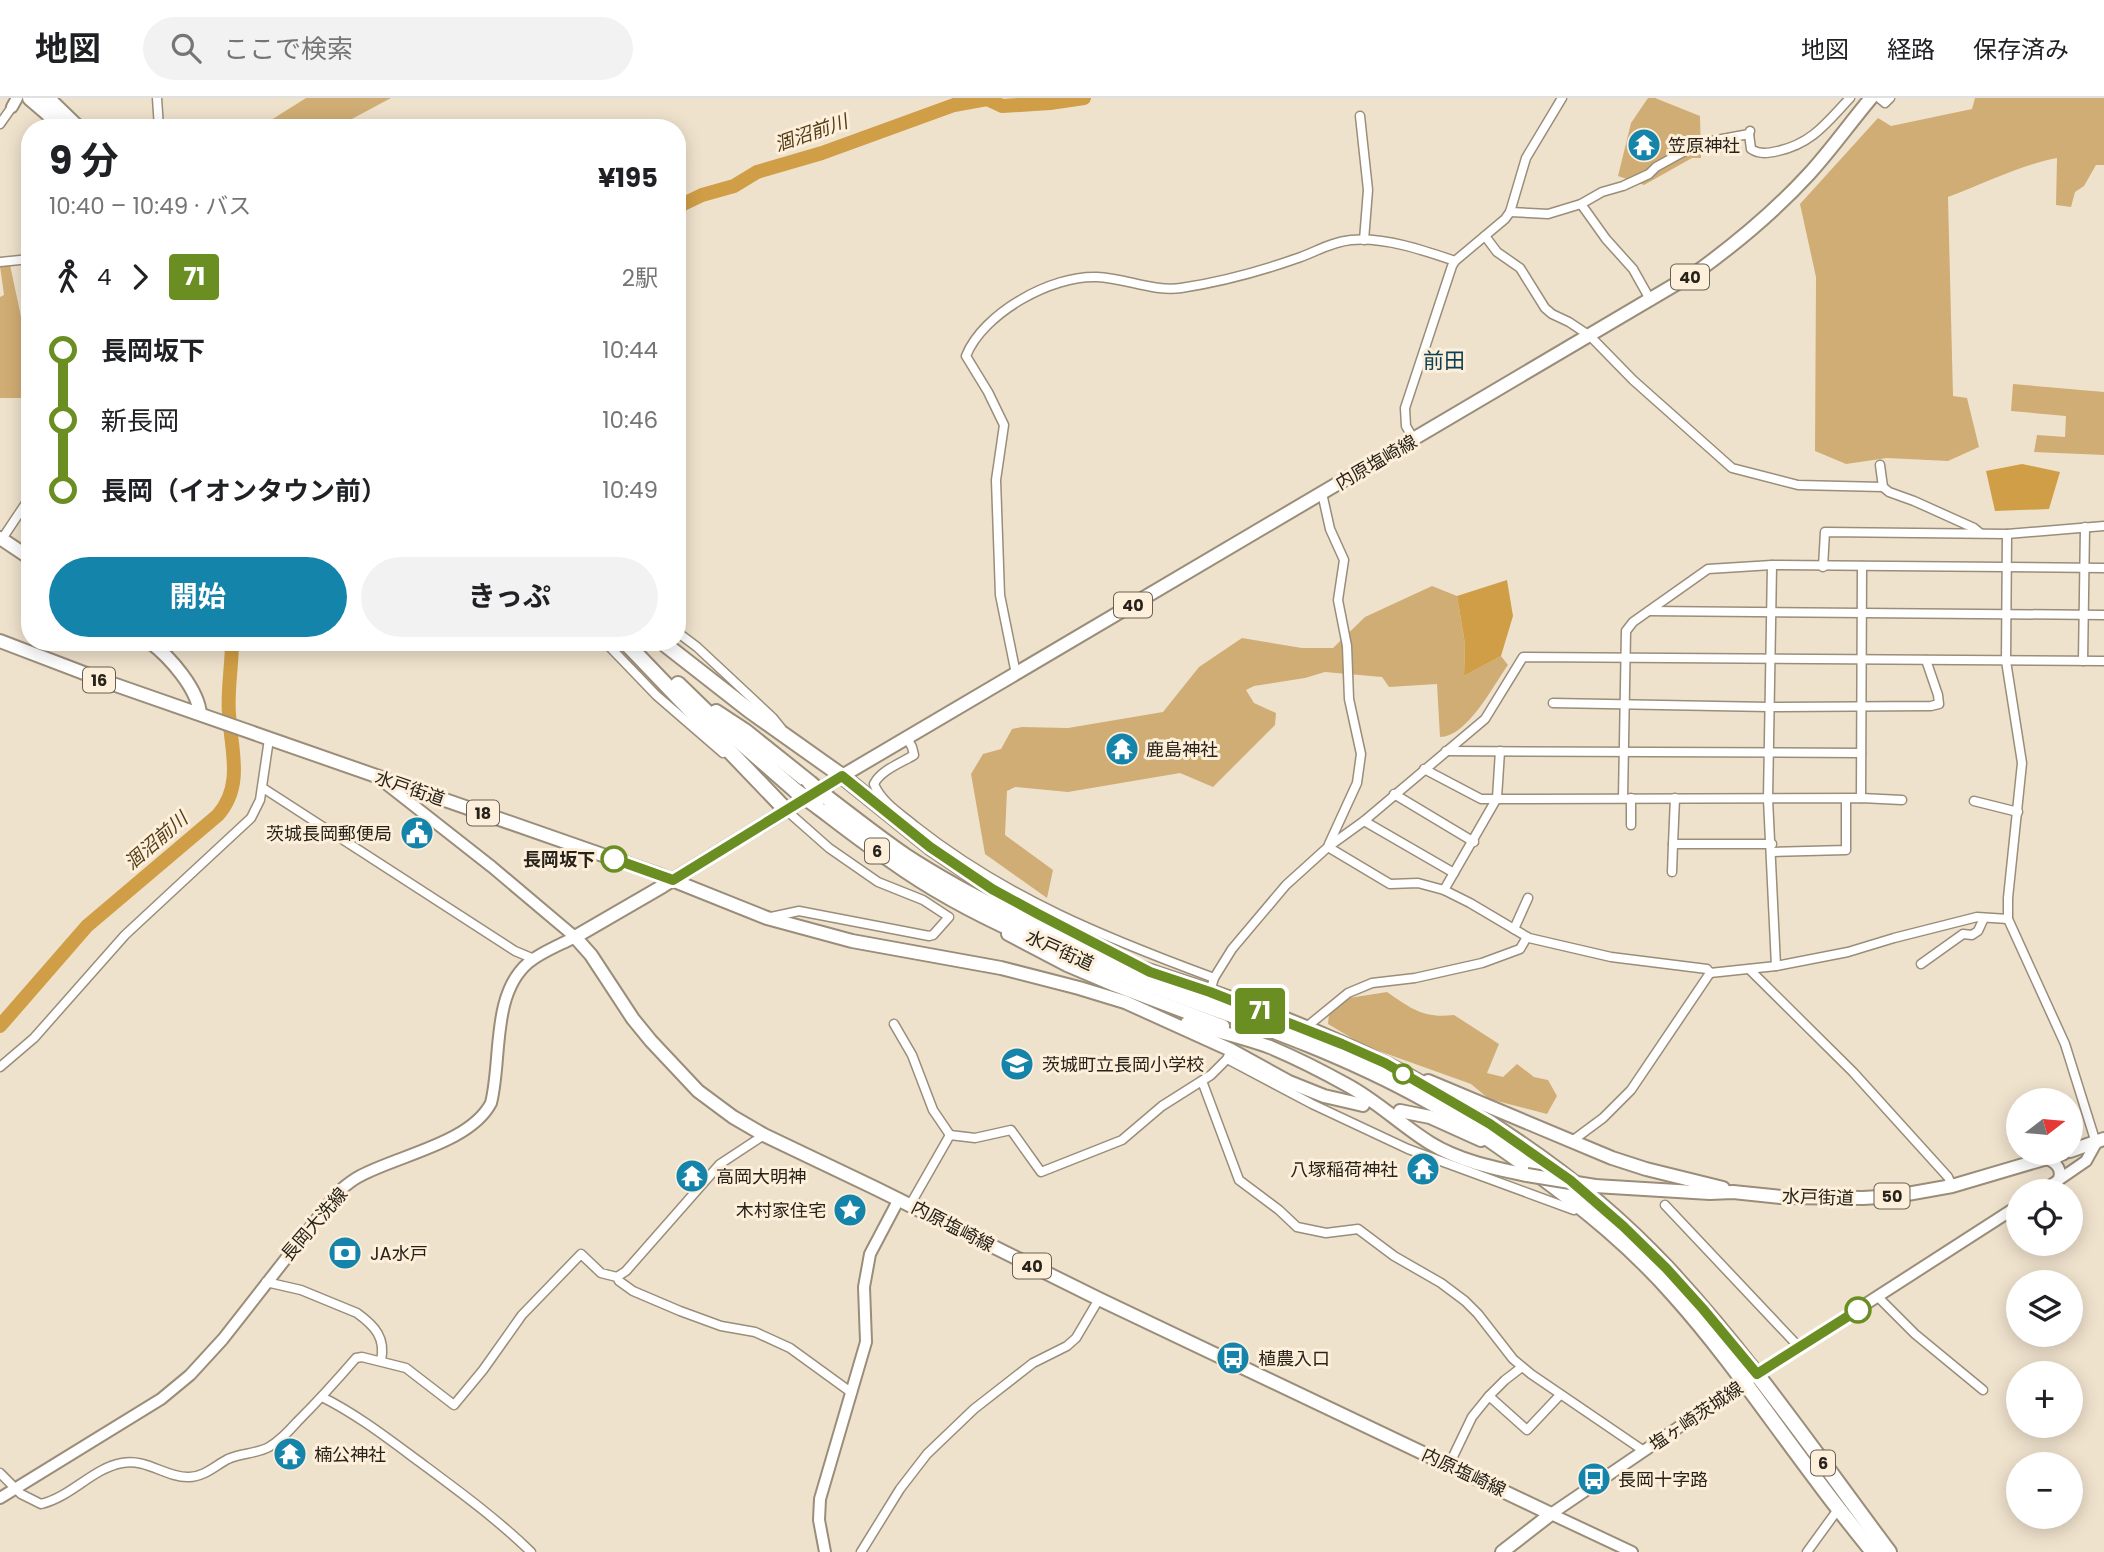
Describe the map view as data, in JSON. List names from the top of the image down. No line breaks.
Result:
{"streets":{"highway":["水戸街道","6"],"main road":["40","内原塩崎線","16","18","50","長岡大洗線","塩ヶ崎茨城線"]},"crossings":[["40","内原塩崎線"],["40","水戸街道"],["40","長岡大洗線"],["内原塩崎線","長岡大洗線"],["内原塩崎線","塩ヶ崎茨城線"],["水戸街道","6"],["6","塩ヶ崎茨城線"]],"districts":["前田"],"water":["涸沼前川"],"places":{"temple":["笠原神社","鹿島神社","八塚稲荷神社","高岡大明神","楠公神社"],"public building":["茨城長岡郵便局"],"other":["長岡坂下"],"school or university":["茨城町立長岡小学校"],"place":["木村家住宅"],"bank":["JA水戸"],"bus stop":["植農入口","長岡十字路"]},"lines":["bus line 71"],"north":"right","page":{"header":"地図","search":"ここで検索","nav":["地図","経路","保存済み"],"on_map":"71","heading":["9 分","10:40 – 10:49 · バス","¥195"],"legs":["4","71","2駅"],"list":[{"name":"長岡坂下","value":"10:44"},{"name":"新長岡","value":"10:46"},{"name":"長岡（イオンタウン前）","value":"10:49"}],"buttons":["開始","きっぷ"],"map_buttons":["+","−"]}}
